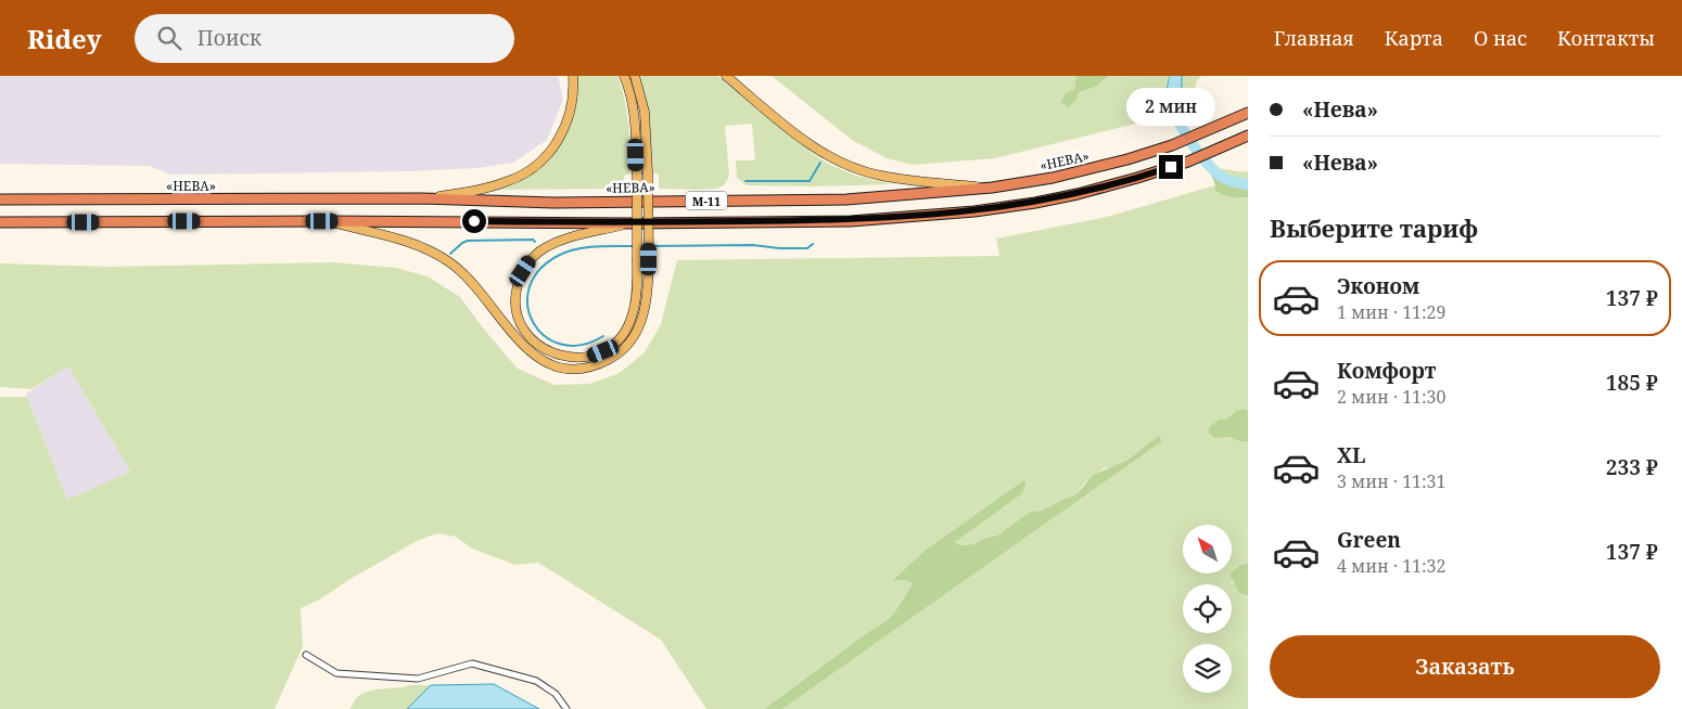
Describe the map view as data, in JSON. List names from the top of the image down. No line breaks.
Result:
{"streets":{"highway":["«НЕВА»","М-11"]},"crossings":[["«НЕВА»","М-11"]],"north":"top left","page":{"header":"Ridey","search":"Поиск","nav":["Главная","Карта","О нас","Контакты"],"banner":["«Нева»","«Нева»"],"bubble":"2 мин","heading":"Выберите тариф","list":[{"name":"Эконом","note":"1 мин · 11:29","value":"137 ₽"},{"name":"Комфорт","note":"2 мин · 11:30","value":"185 ₽"},{"name":"XL","note":"3 мин · 11:31","value":"233 ₽"},{"name":"Green","note":"4 мин · 11:32","value":"137 ₽"}],"buttons":"Заказать"}}
